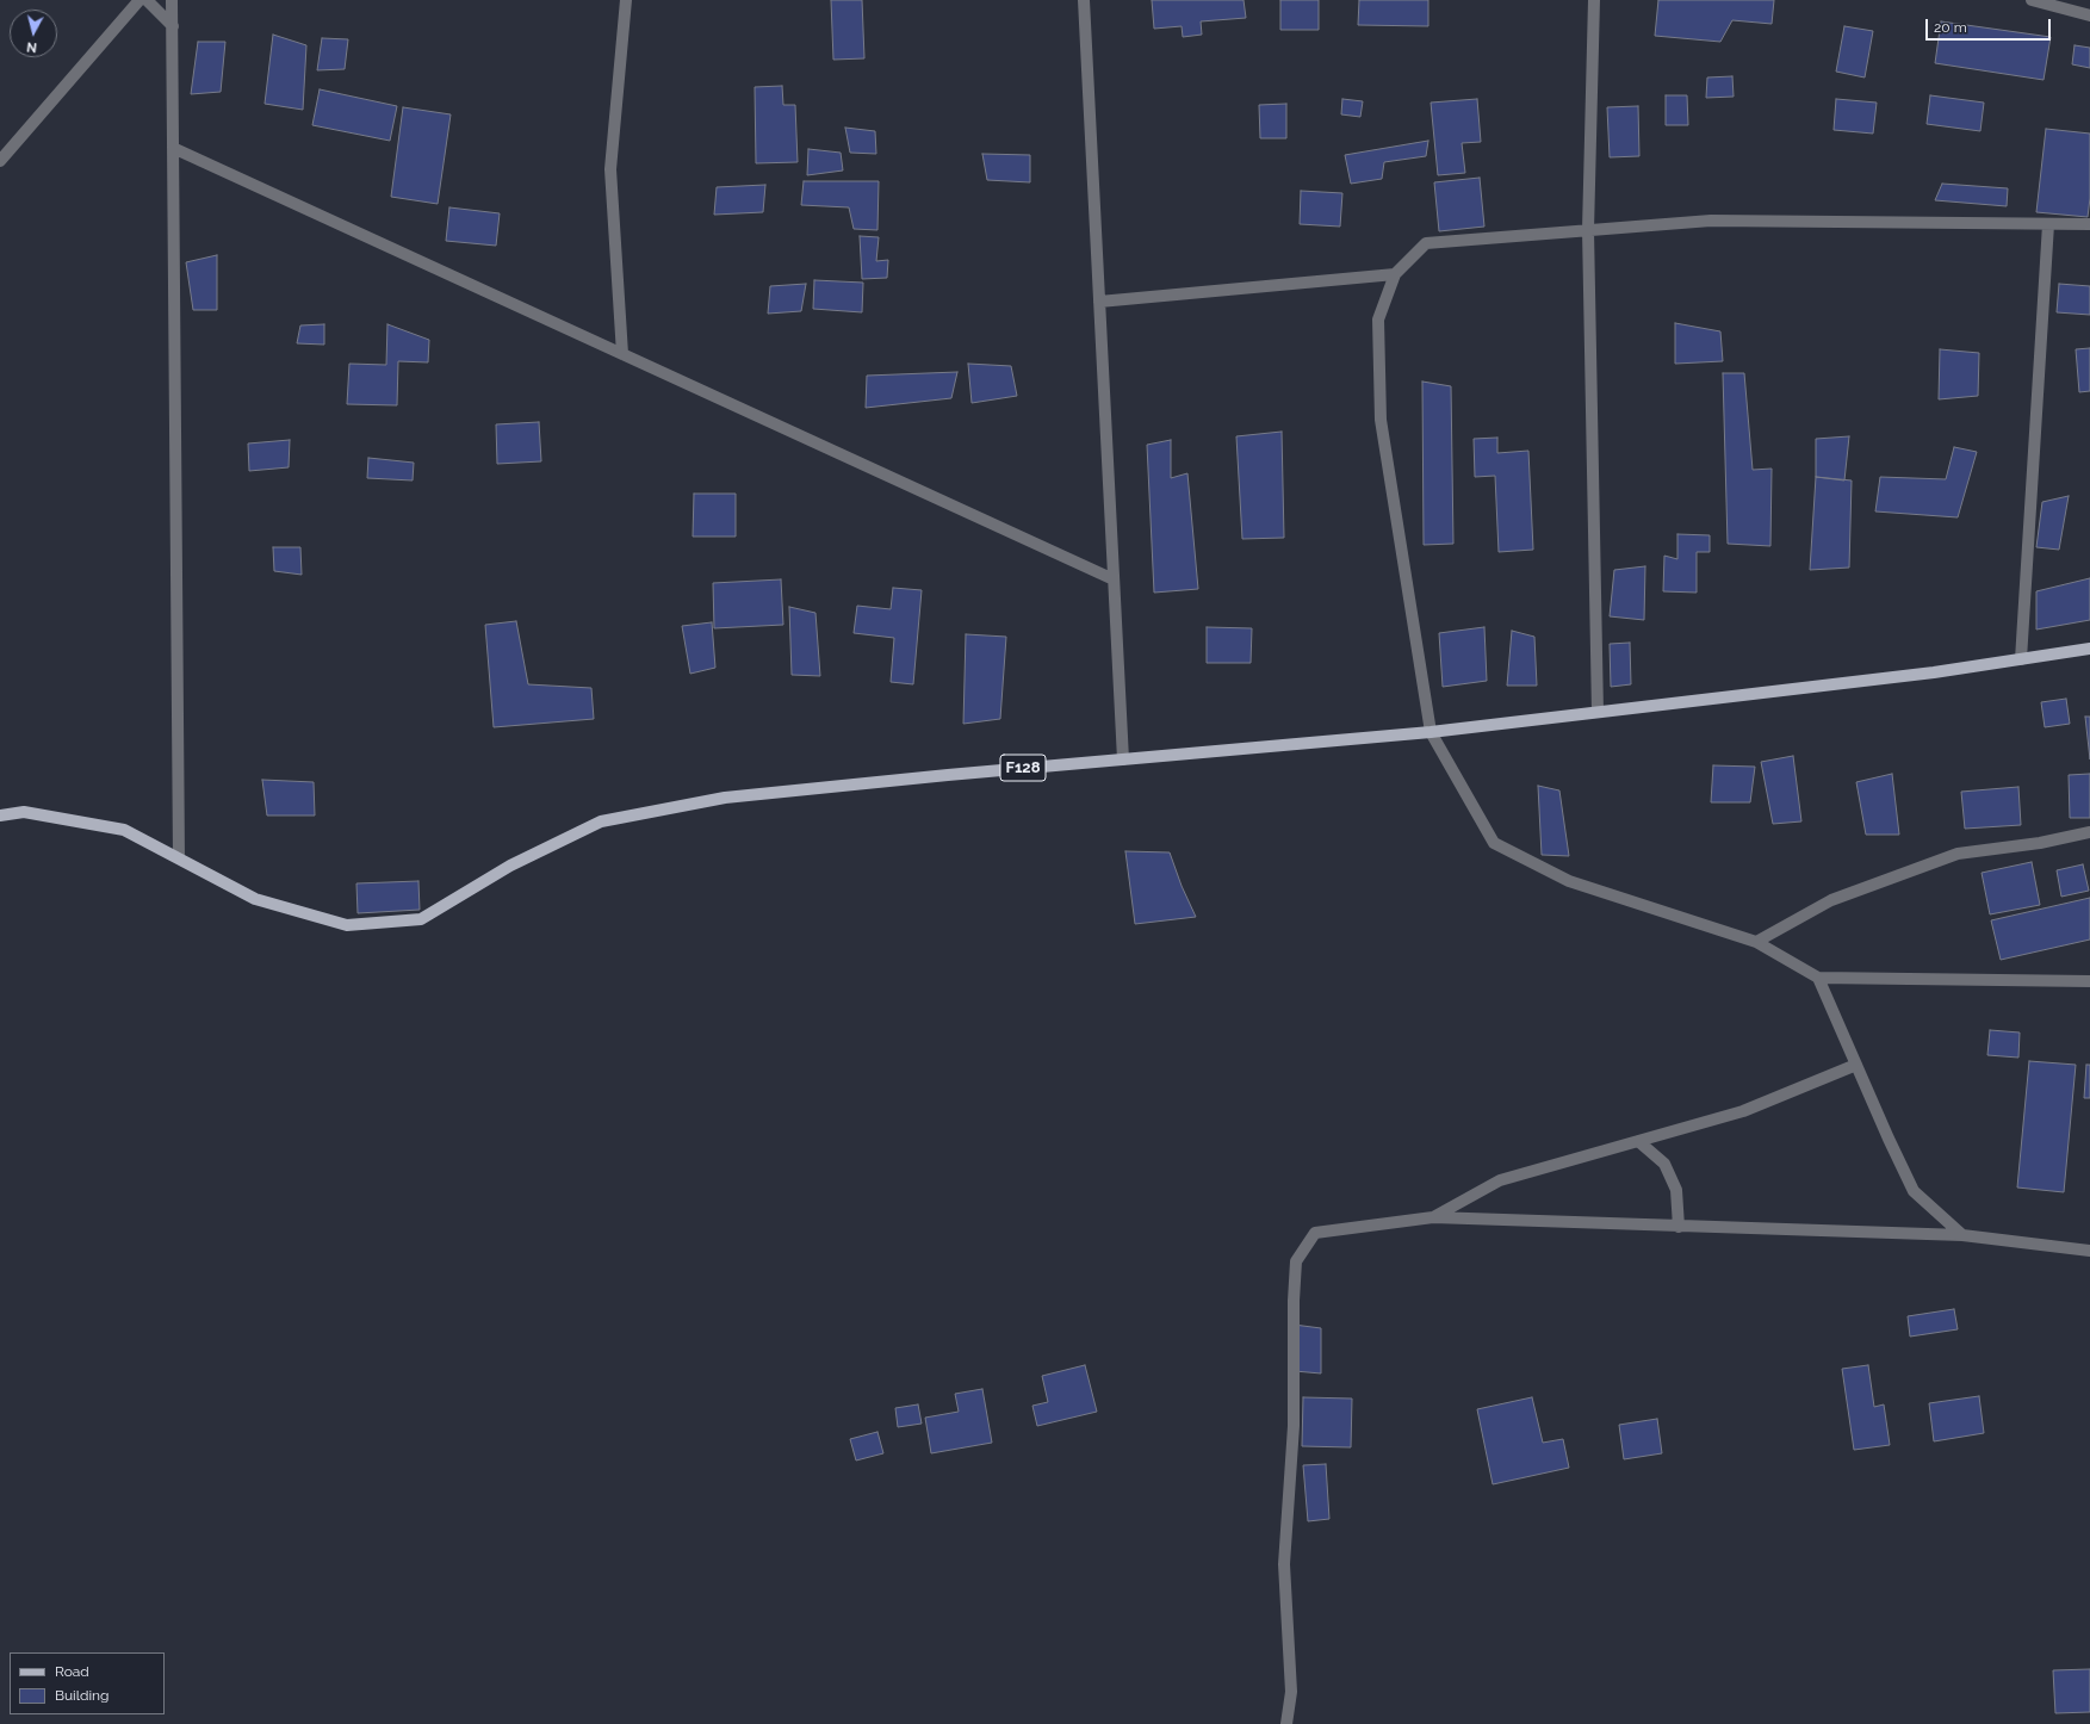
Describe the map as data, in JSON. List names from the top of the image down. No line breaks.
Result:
{"streets":{"main road":["F128"]},"legend":["Road","Building"],"scale_bar":"20 m","north":"bottom"}
